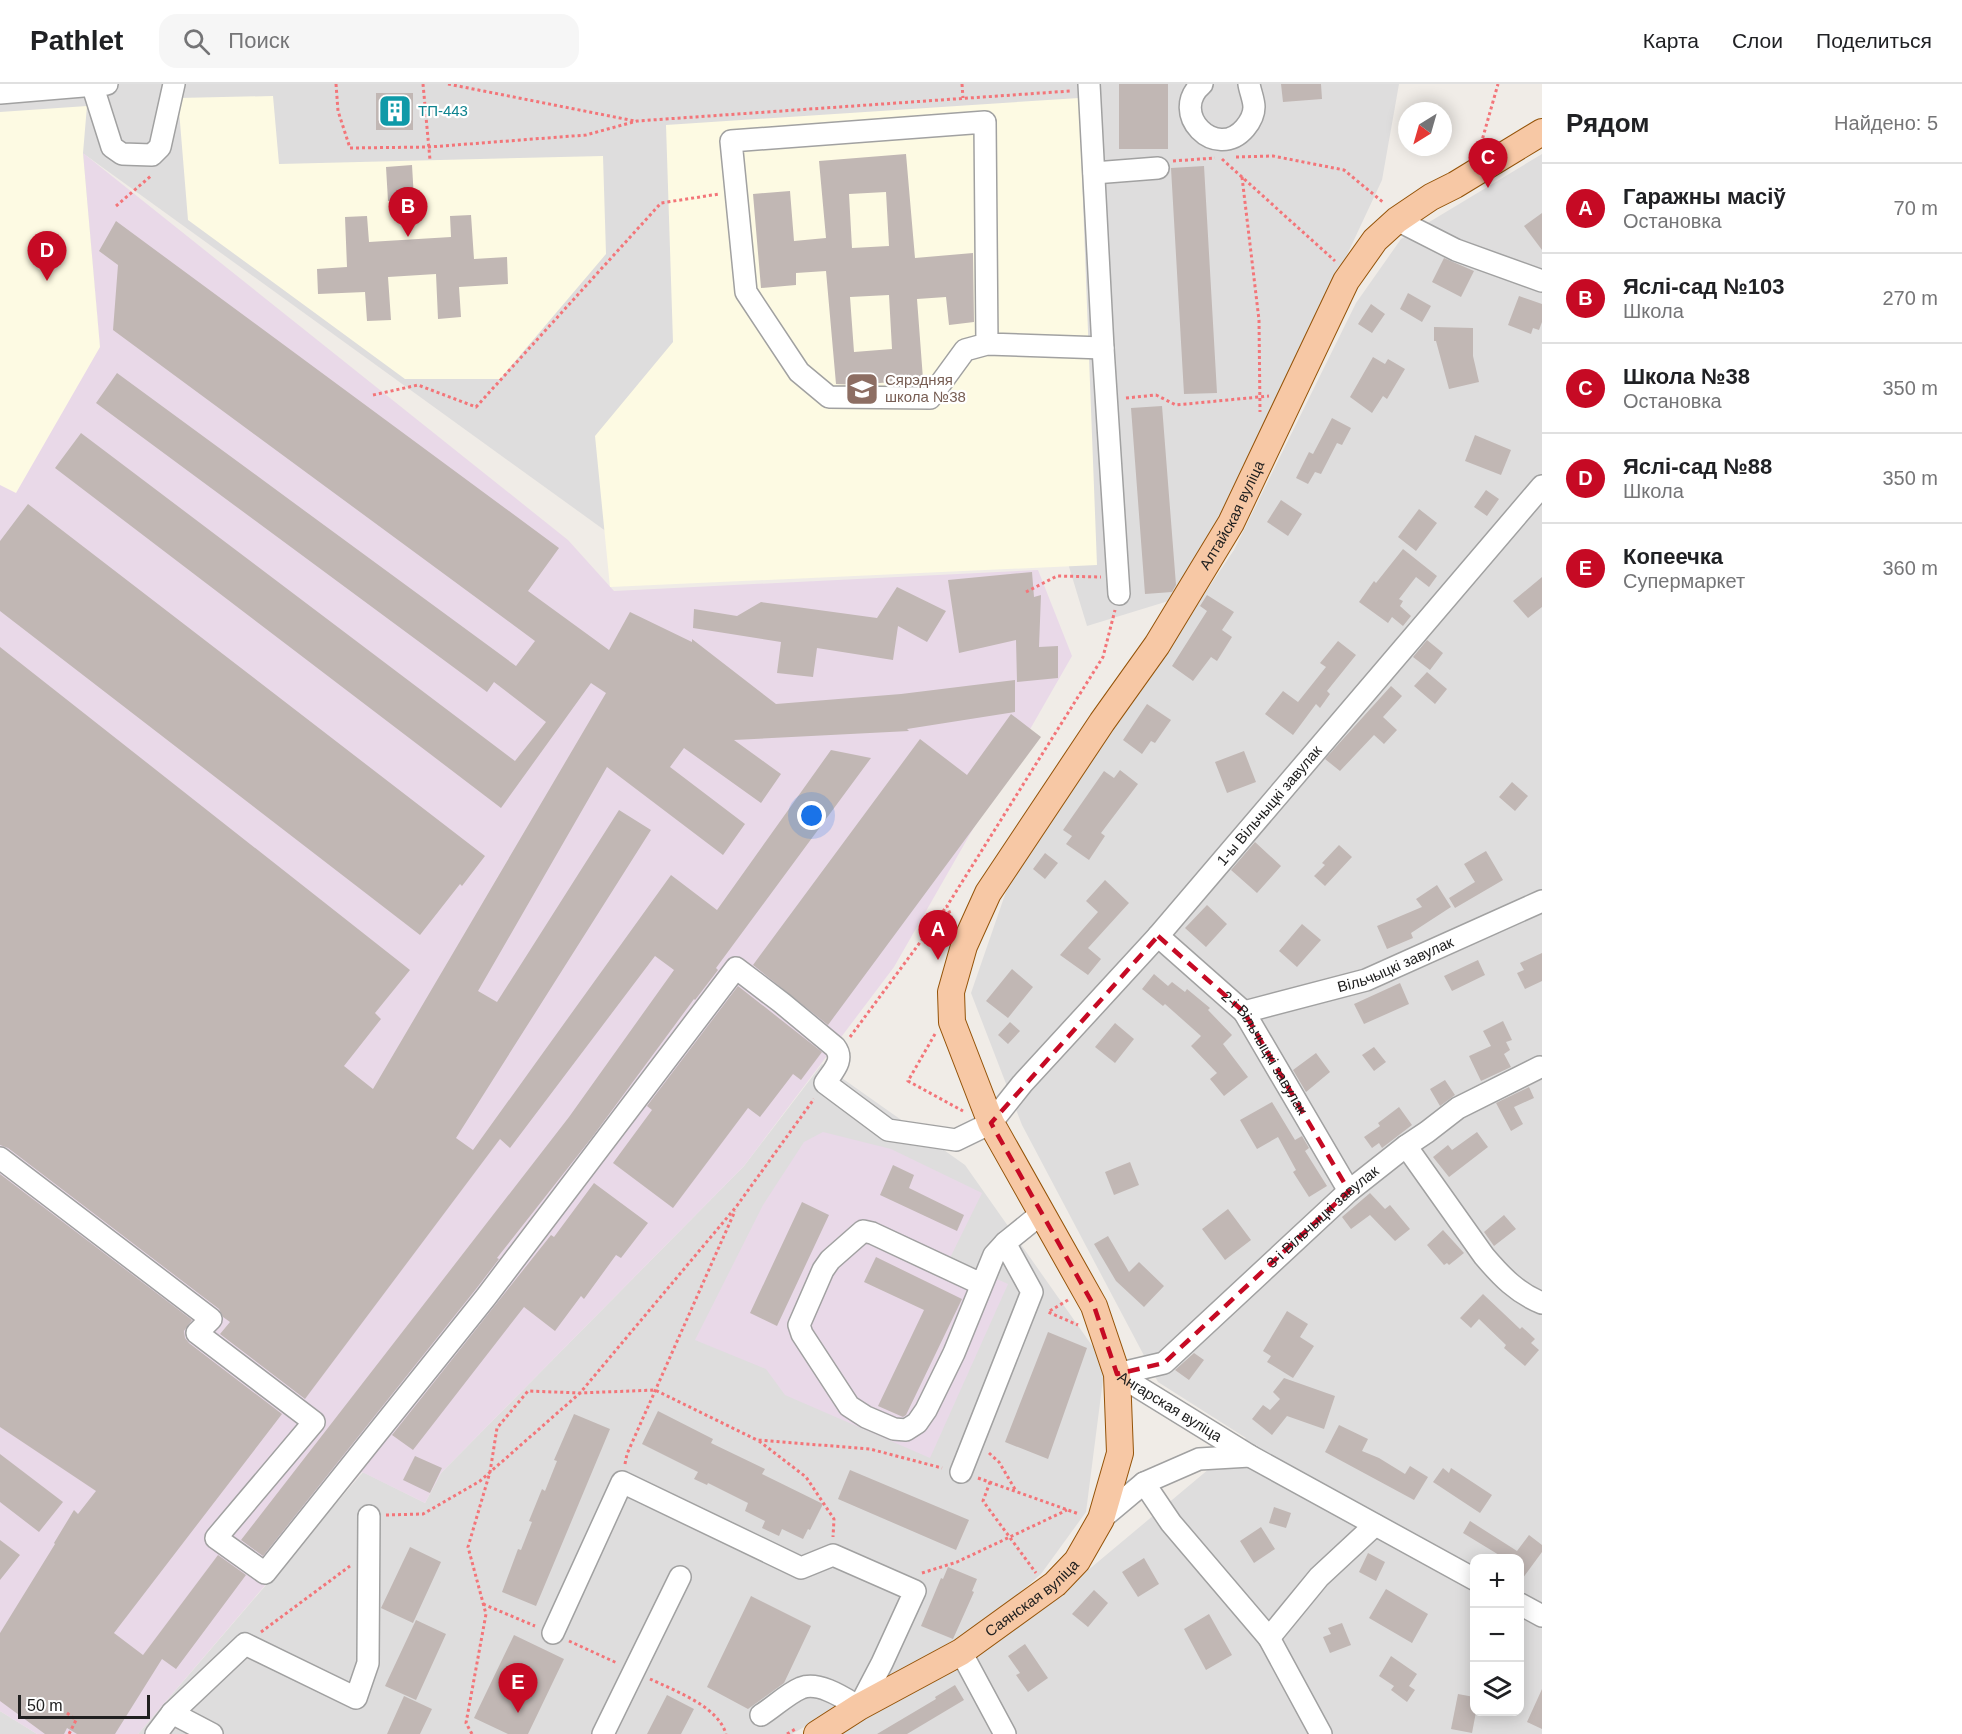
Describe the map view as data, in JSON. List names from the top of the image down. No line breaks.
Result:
{"streets":{"main road":["Алтайская вуліца","Ангарская вуліца","Саянская вуліца"],"street":["1-ы Вільчыцкі завулак","Вільчыцкі завулак","2-і Вільчыцкі завулак","3-і Вільчыцкі завулак"]},"crossings":[["Алтайская вуліца","Ангарская вуліца"],["1-ы Вільчыцкі завулак","2-і Вільчыцкі завулак"],["1-ы Вільчыцкі завулак","Ангарская вуліца"],["Вільчыцкі завулак","2-і Вільчыцкі завулак"],["2-і Вільчыцкі завулак","3-і Вільчыцкі завулак"],["3-і Вільчыцкі завулак","Ангарская вуліца"],["3-і Вільчыцкі завулак","Саянская вуліца"],["Ангарская вуліца","Саянская вуліца"]],"places":{"building":["ТП-443"],"school or university":["Сярэдняя школа №38"]},"scale_bar":"50 m","north":"bottom left","page":{"header":"Pathlet","search":"Поиск","nav":["Карта","Слои","Поделиться"],"heading":["Рядом","Найдено: 5"],"pins":["C","B","D","A","E"],"list":[{"mark":"A","name":"Гаражны масіў","note":"Остановка","value":"70 m"},{"mark":"B","name":"Яслі-сад №103","note":"Школа","value":"270 m"},{"mark":"C","name":"Школа №38","note":"Остановка","value":"350 m"},{"mark":"D","name":"Яслі-сад №88","note":"Школа","value":"350 m"},{"mark":"E","name":"Копеечка","note":"Супермаркет","value":"360 m"}],"map_buttons":["+","−"],"scale":"50 m"}}
